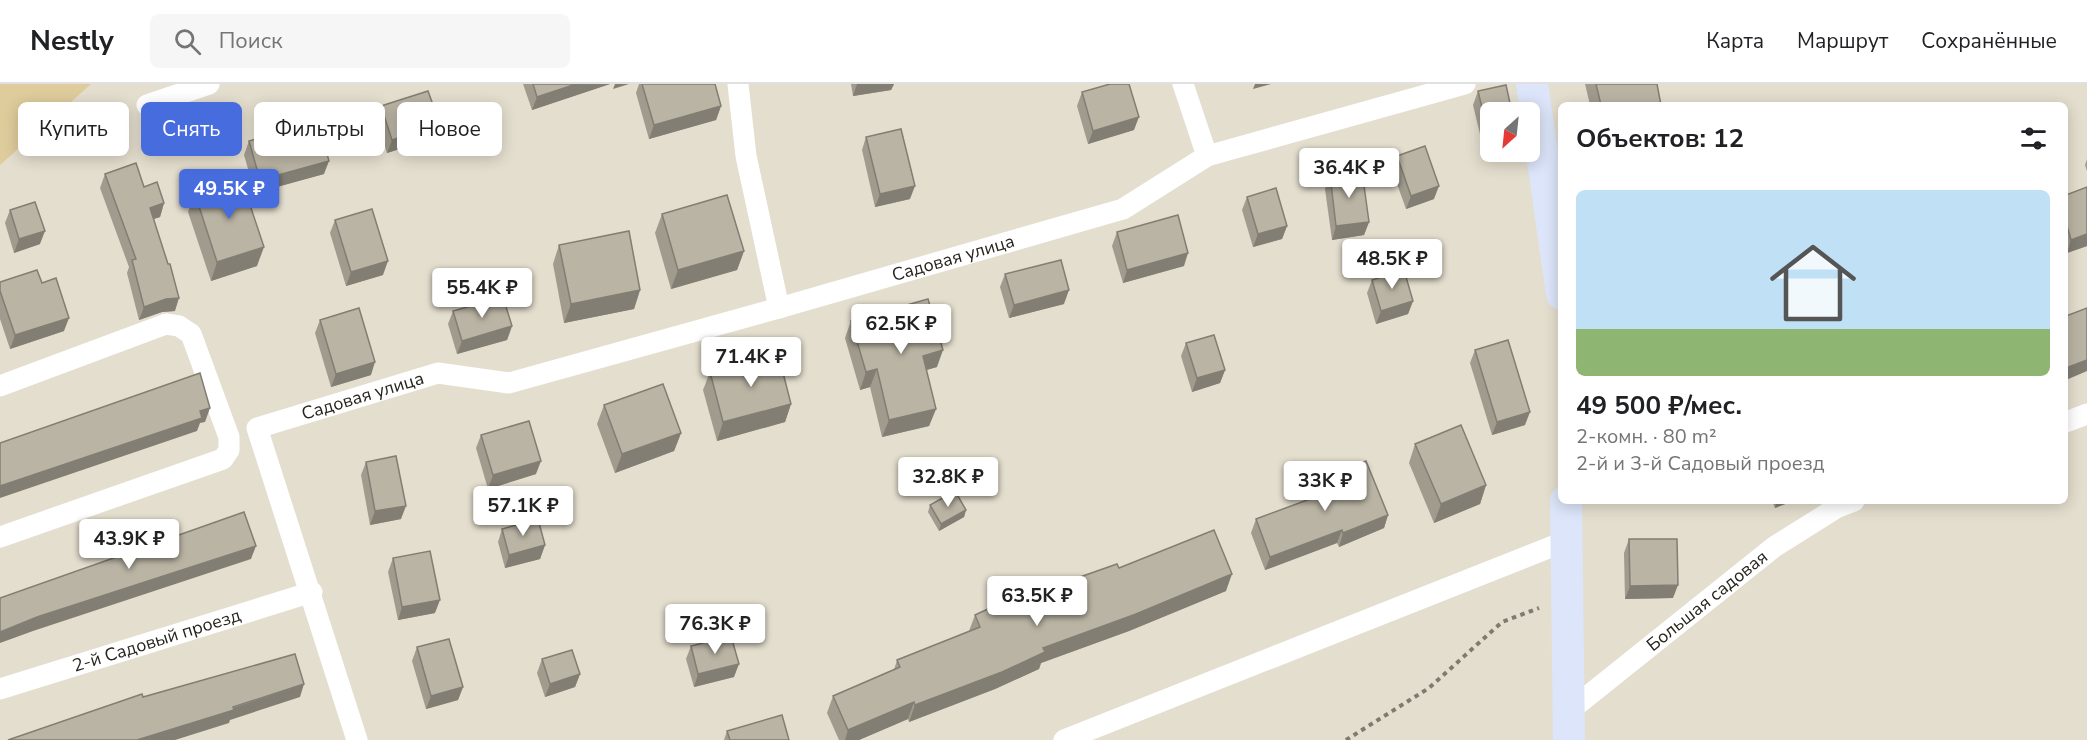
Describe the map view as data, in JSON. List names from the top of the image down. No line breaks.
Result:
{"streets":{"street":["Садовая улица","Большая садовая","2-й Садовый проезд"]},"crossings":[["Садовая улица","2-й Садовый проезд"]],"north":"bottom left","page":{"header":"Nestly","search":"Поиск","nav":["Карта","Маршрут","Сохранённые"],"chip":["Купить","Снять","Фильтры","Новое"],"heading":"Объектов: 12","price":["36.4K ₽","49.5K ₽","48.5K ₽","55.4K ₽","62.5K ₽","71.4K ₽","32.8K ₽","33K ₽","57.1K ₽","43.9K ₽","63.5K ₽","76.3K ₽"],"list":[{"name":"49 500 ₽/мес.","note":"2-комн. · 80 m² · 2-й и 3-й Садовый проезд"}]}}
